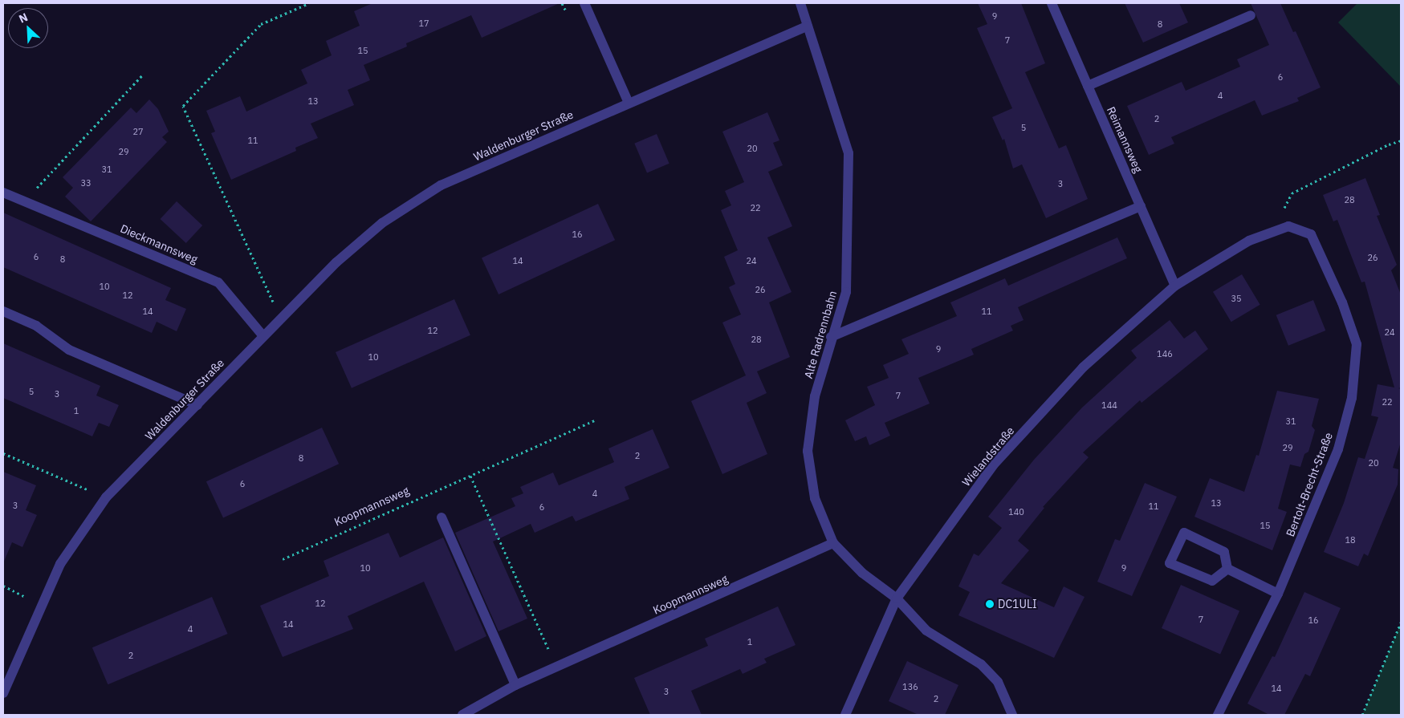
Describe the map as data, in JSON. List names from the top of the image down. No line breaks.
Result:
{"streets":{"street":["Waldenburger Straße","Reimannsweg","Dieckmannsweg","Alte Radrennbahn","Wielandstraße","Bertolt-Brecht-Straße","Koopmannsweg"]},"crossings":[["Waldenburger Straße","Dieckmannsweg"],["Waldenburger Straße","Alte Radrennbahn"],["Reimannsweg","Wielandstraße"],["Alte Radrennbahn","Wielandstraße"],["Alte Radrennbahn","Koopmannsweg"],["Wielandstraße","Bertolt-Brecht-Straße"]],"places":["DC1ULI"],"house_numbers":["9","17","8","7","15","6","4","13","2","5","27","11","20","29","31","33","3","28","22","16","6","26","8","14","24","10","26","12","35","14","11","12","24","28","9","146","10","5","3","7","22","144","1","31","29","2","8","20","6","4","13","3","11","6","140","15","18","10","9","12","7","16","14","4","1","2","136","14","3","2"],"north":"top left"}
